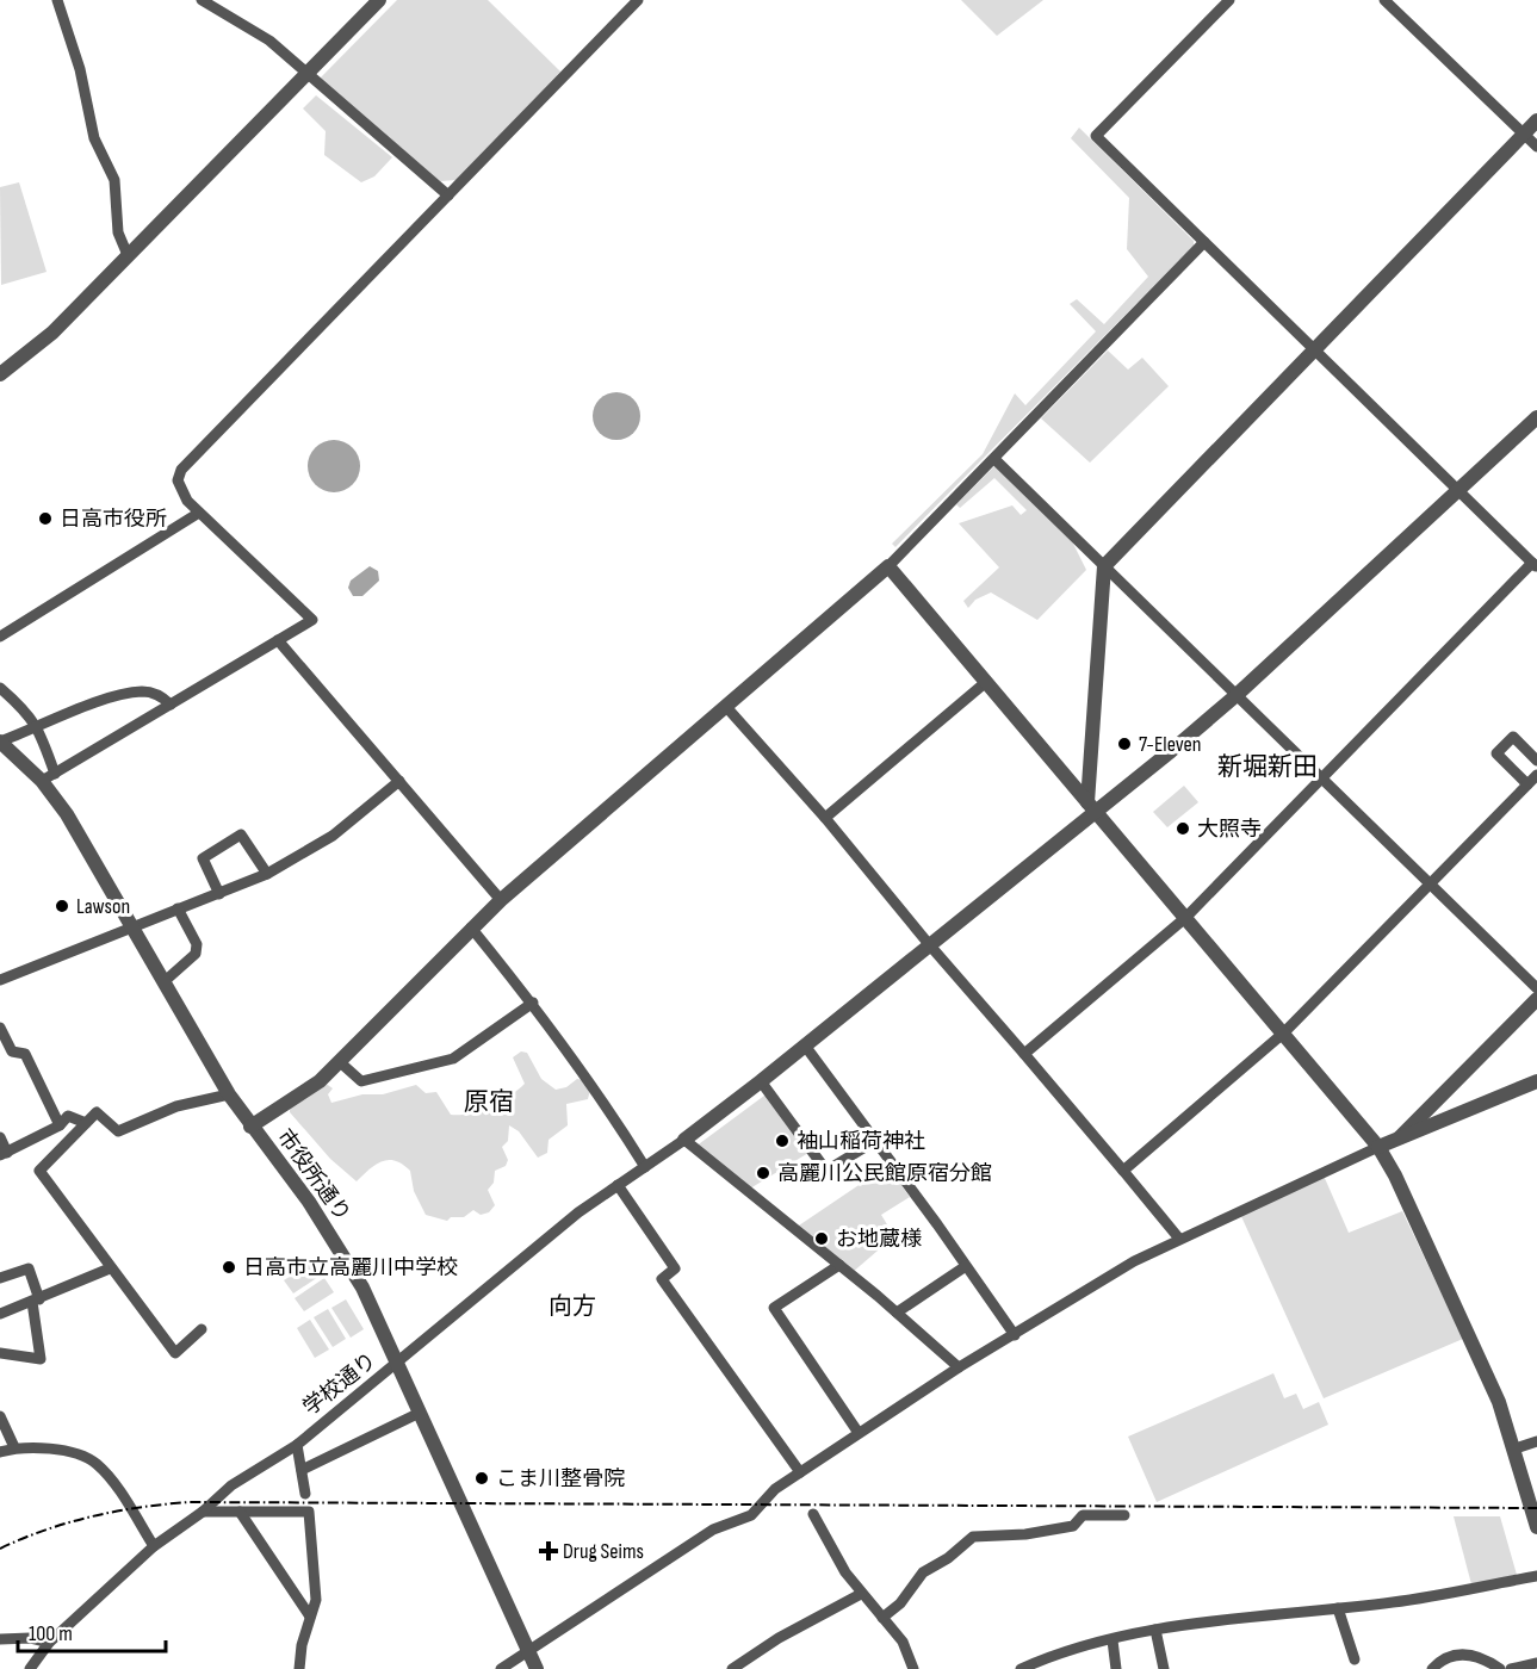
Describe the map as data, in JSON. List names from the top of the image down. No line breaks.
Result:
{"streets":{"street":["市役所通り","学校通り"]},"crossings":[["市役所通り","学校通り"]],"districts":["新堀新田","原宿","向方"],"places":{"other":["日高市役所","7-Eleven","大照寺","Lawson","袖山稲荷神社","高麗川公民館原宿分館","お地蔵様","日高市立高麗川中学校","こま川整骨院"],"health":["Drug Seims"]},"scale_bar":"100 m"}
